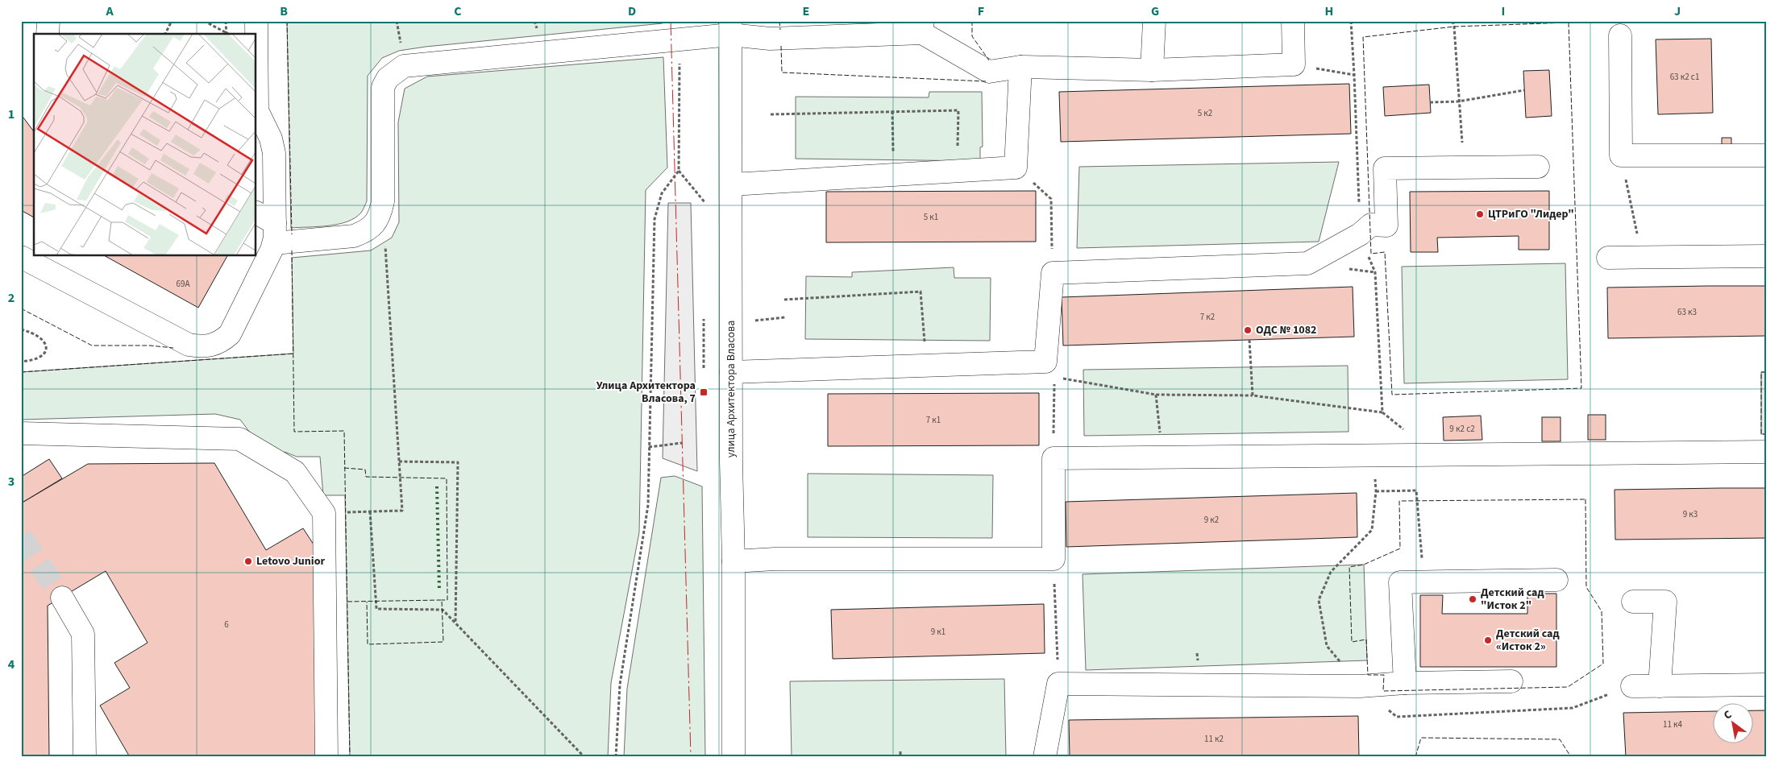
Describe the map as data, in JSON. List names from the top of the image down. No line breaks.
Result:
{"streets":{"street":["улица Архитектора Власова"]},"places":{"other":["ЦТРиГО \"Лидер\"","ОДС № 1082","Letovo Junior","Детский сад \"Исток 2\"","Детский сад «Исток 2»"],"transit":["Улица Архитектора Власова, 7"]},"house_numbers":["63 к2 с1","5 к2","5 к1","69А","63 к3","7 к2","7 к1","9 к2 с2","9 к3","9 к2","6","9 к1","11 к4","11 к2"],"north":"top left","grid":{"columns":["A","B","C","D","E","F","G","H","I","J"],"rows":["1","2","3","4"]}}
